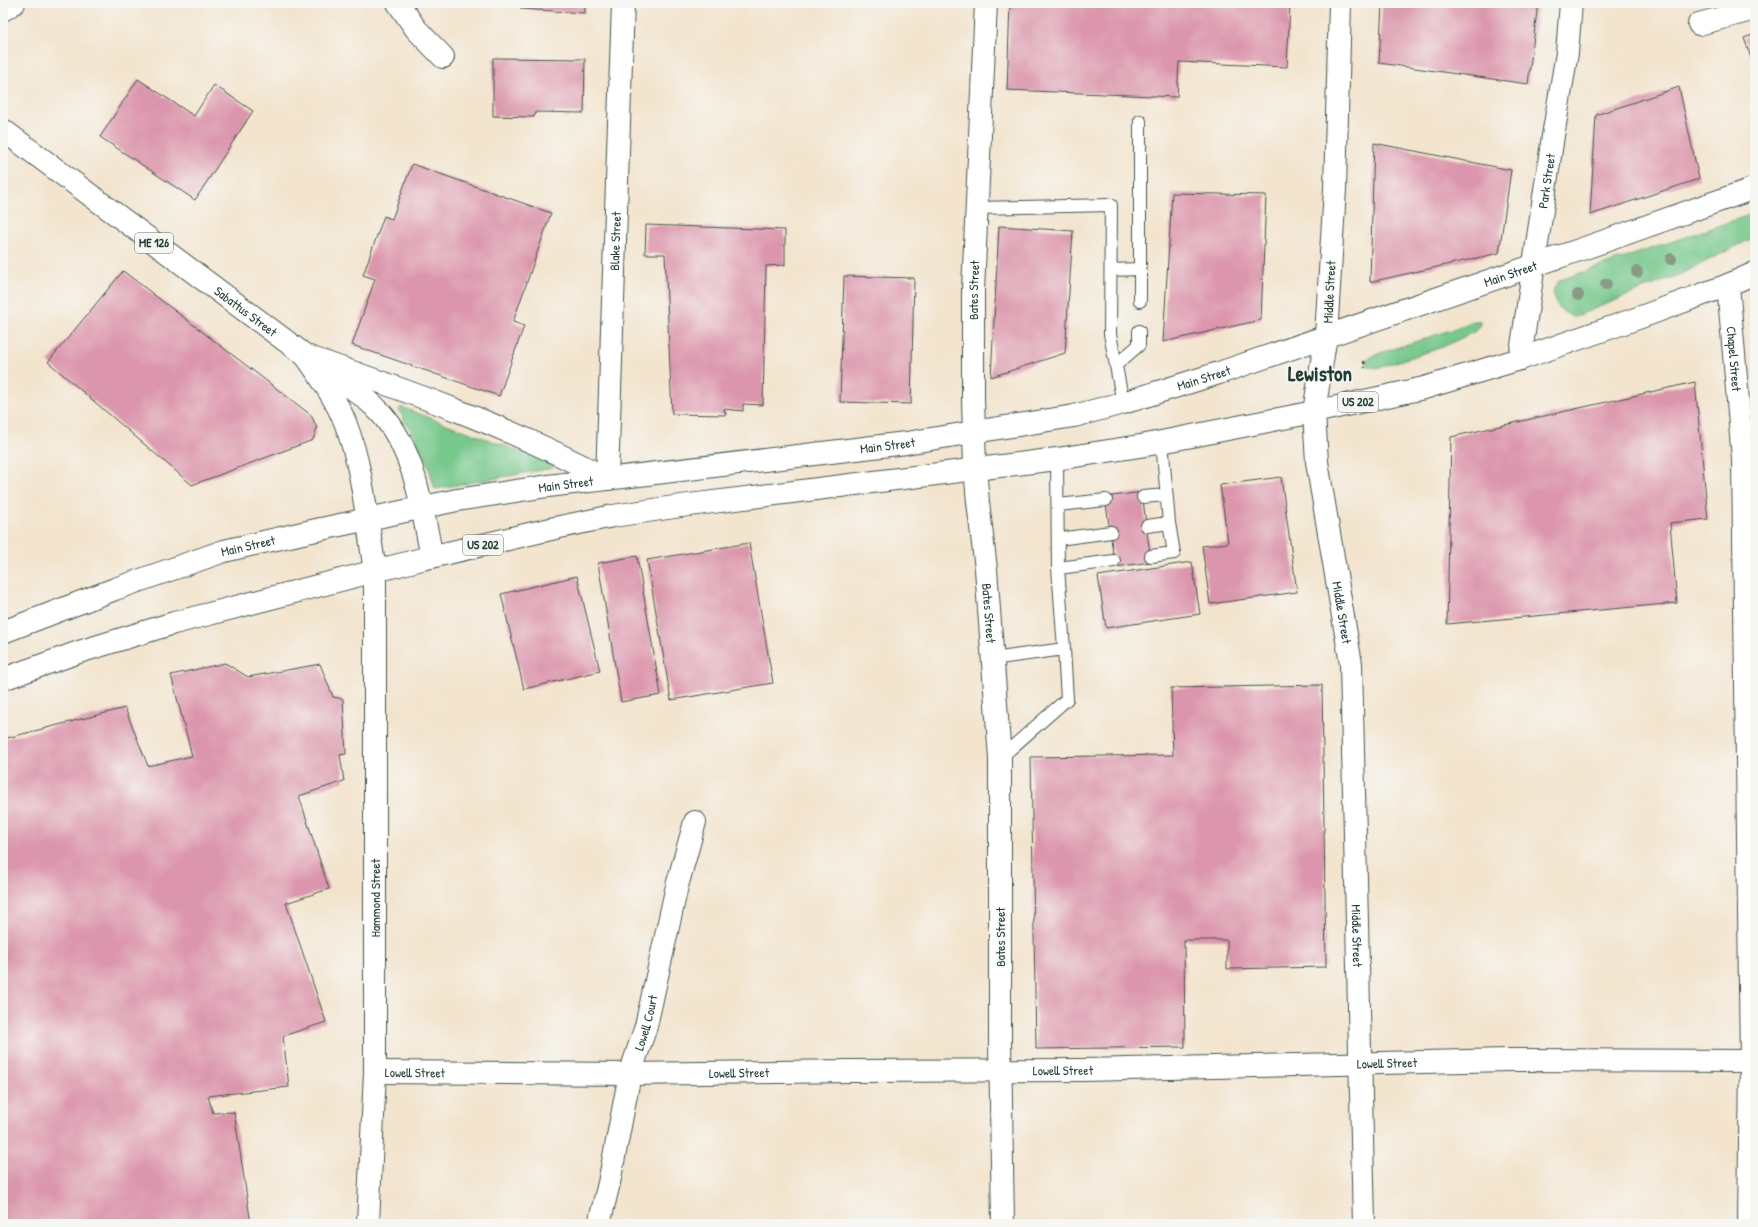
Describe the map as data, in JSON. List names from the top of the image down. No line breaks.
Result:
{"streets":{"main road":["Park Street","Blake Street","ME 126","Main Street","Bates Street","Middle Street","Sabattus Street","Chapel Street","US 202","Hammond Street","Lowell Court","Lowell Street"]},"crossings":[["Park Street","Main Street"],["Park Street","US 202"],["Blake Street","Main Street"],["Main Street","Bates Street"],["Main Street","Middle Street"],["Main Street","Sabattus Street"],["Bates Street","US 202"],["Bates Street","Lowell Street"],["Middle Street","US 202"],["Middle Street","Lowell Street"],["Sabattus Street","US 202"],["Sabattus Street","Hammond Street"],["Chapel Street","US 202"],["Chapel Street","Lowell Street"],["US 202","Hammond Street"],["Hammond Street","Lowell Street"],["Lowell Court","Lowell Street"]],"districts":["Lewiston"]}
